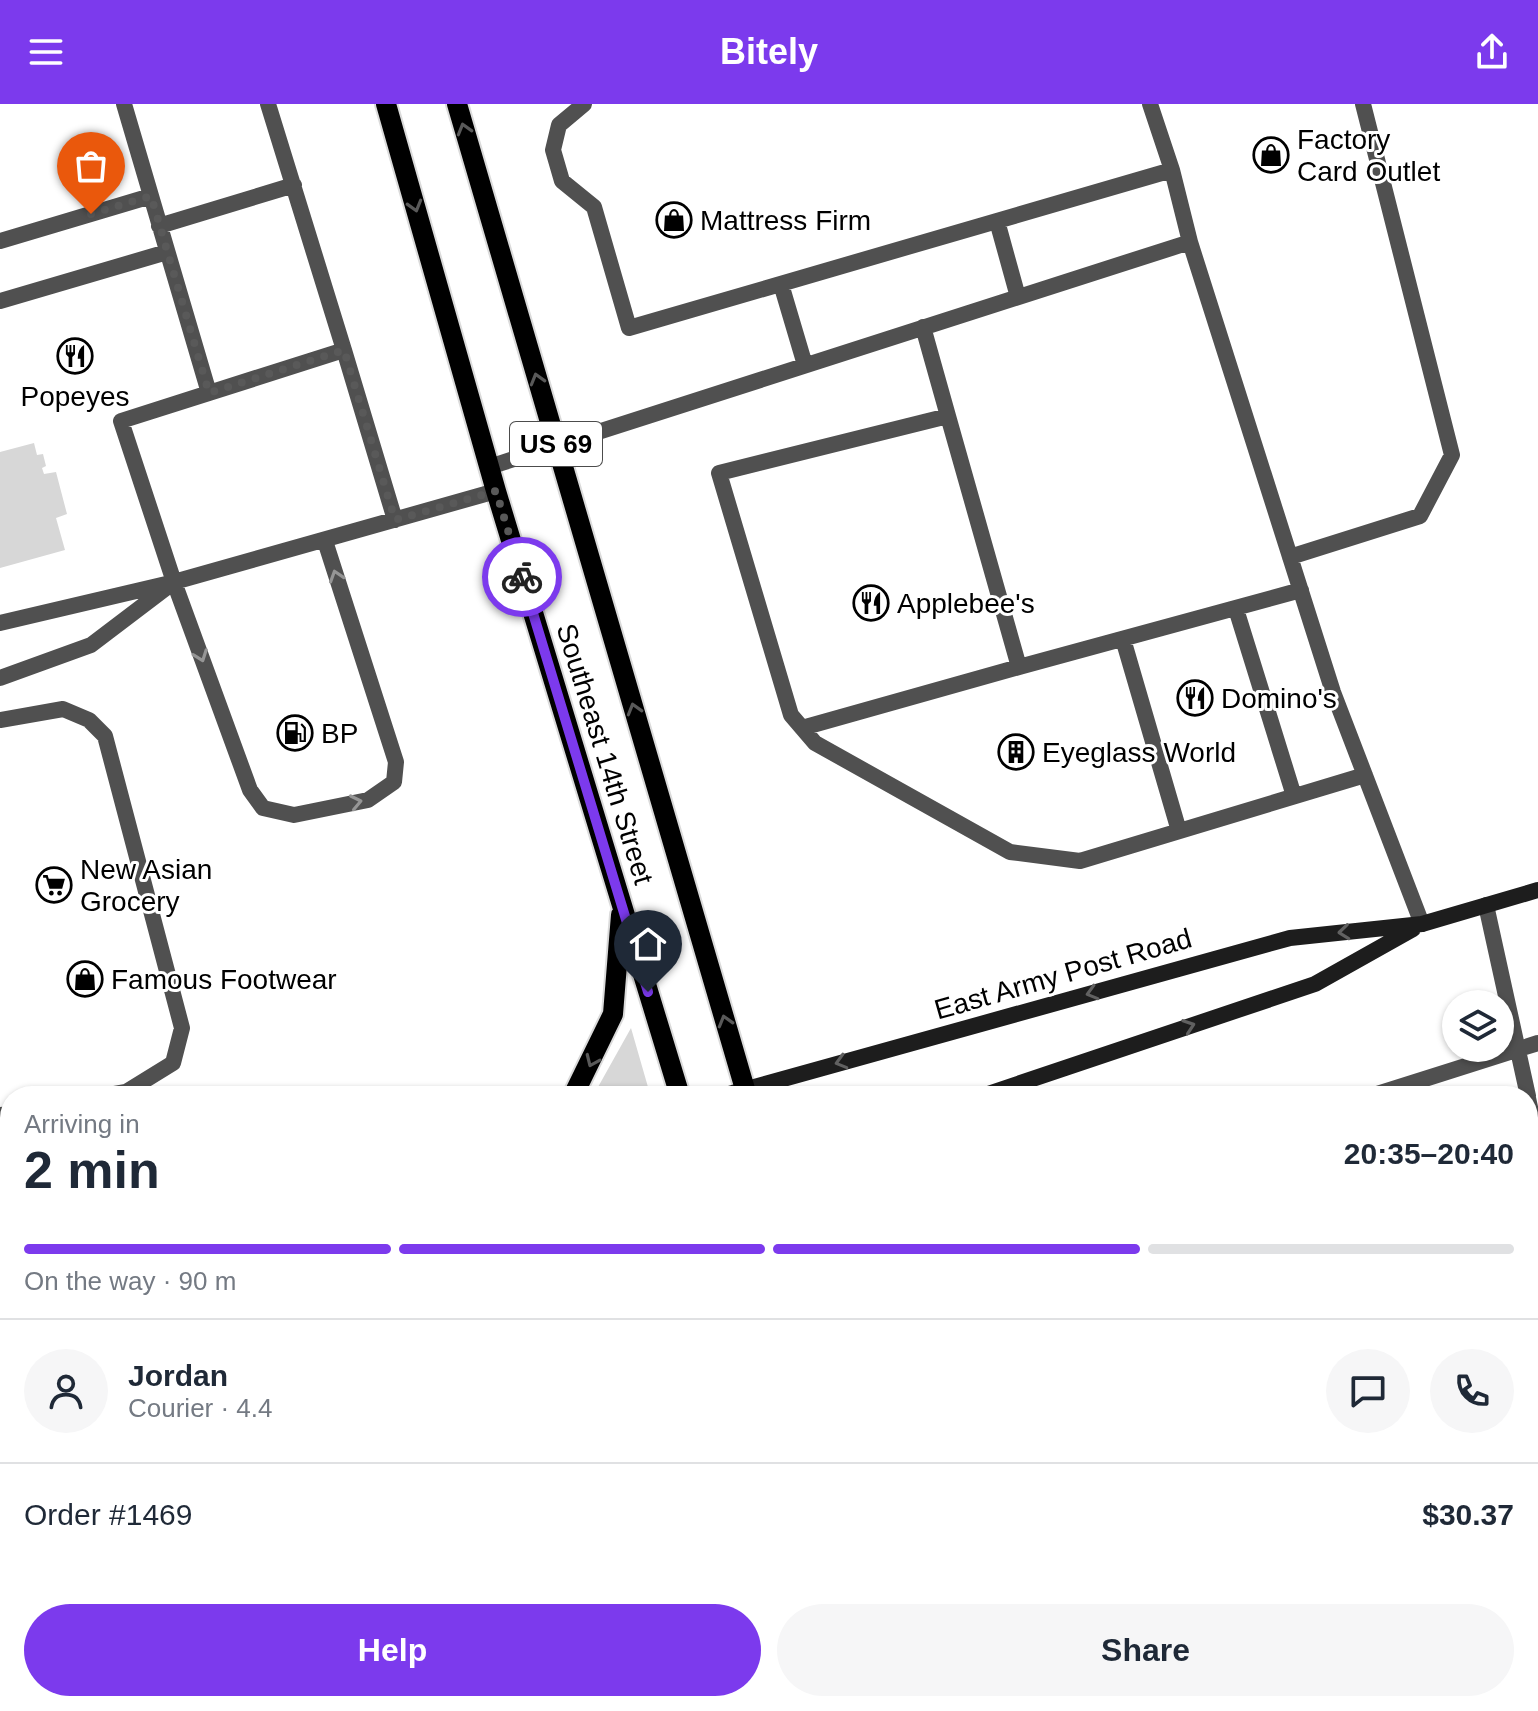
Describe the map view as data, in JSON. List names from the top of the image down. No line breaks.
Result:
{"streets":{"main road":["US 69","Southeast 14th Street","East Army Post Road"]},"places":{"shop":["Factory Card Outlet","Mattress Firm","Famous Footwear"],"restaurant":["Popeyes","Applebee's","Domino's"],"fuel station":["BP"],"building":["Eyeglass World"],"supermarket":["New Asian Grocery"]},"page":{"header":"Bitely","heading":["2 min","Arriving in","20:35–20:40"],"panel":["Jordan","Courier · 4.4","Order #1469","$30.37"],"bar":"On the way · 90 m","buttons":["Help","Share"]}}
